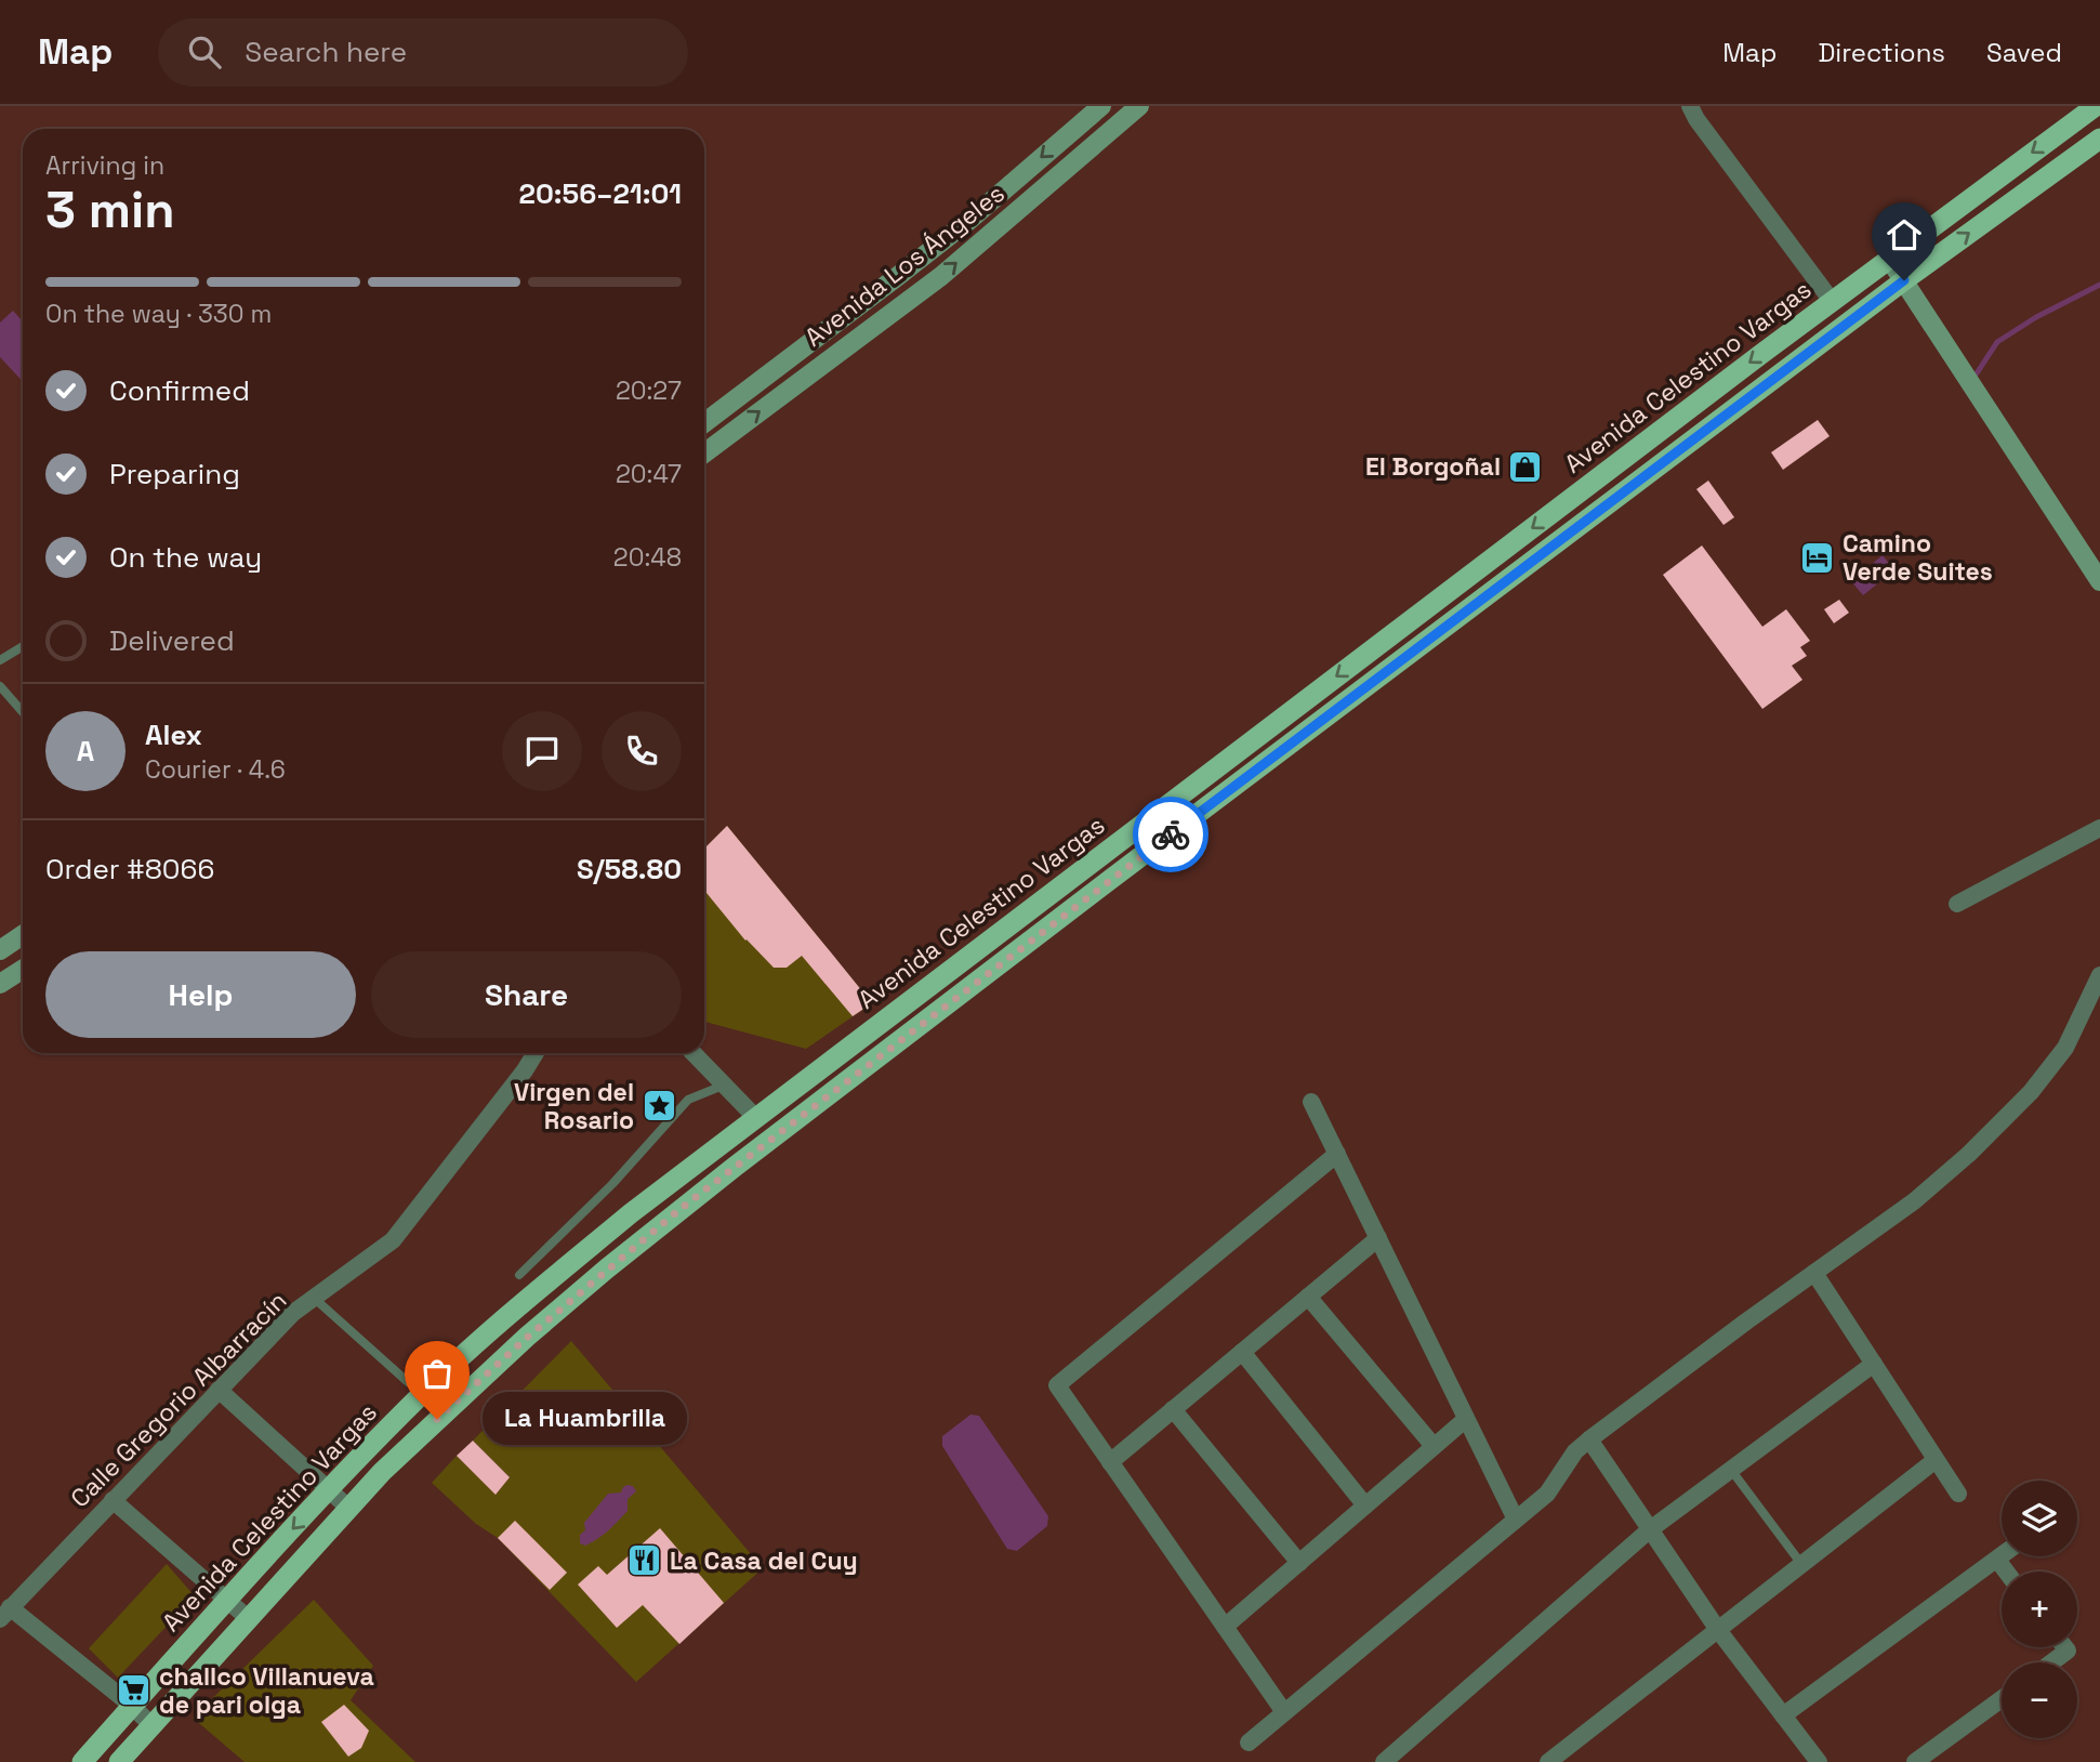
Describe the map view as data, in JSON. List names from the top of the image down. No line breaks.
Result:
{"streets":{"highway":["Avenida Celestino Vargas"],"main road":["Avenida Los Ángeles"],"street":["Calle Gregorio Albarracín"]},"places":{"shop":["El Borgoñal"],"hotel":["Camino Verde Suites"],"place":["Virgen del Rosario"],"other":["La Huambrilla"],"restaurant":["La Casa del Cuy"],"supermarket":["challco Villanueva de pari olga"]},"page":{"header":"Map","search":"Search here","nav":["Map","Directions","Saved"],"heading":["3 min","Arriving in","20:56–21:01"],"panel":["Alex","Courier · 4.6","Order #8066","S/58.80"],"bar":"On the way · 330 m","list":[["Confirmed","20:27"],["Preparing","20:47"],["On the way","20:48"],"Delivered"],"round":"A","buttons":["Help","Share"],"bubble":"La Huambrilla","map_buttons":["+","−"]}}
